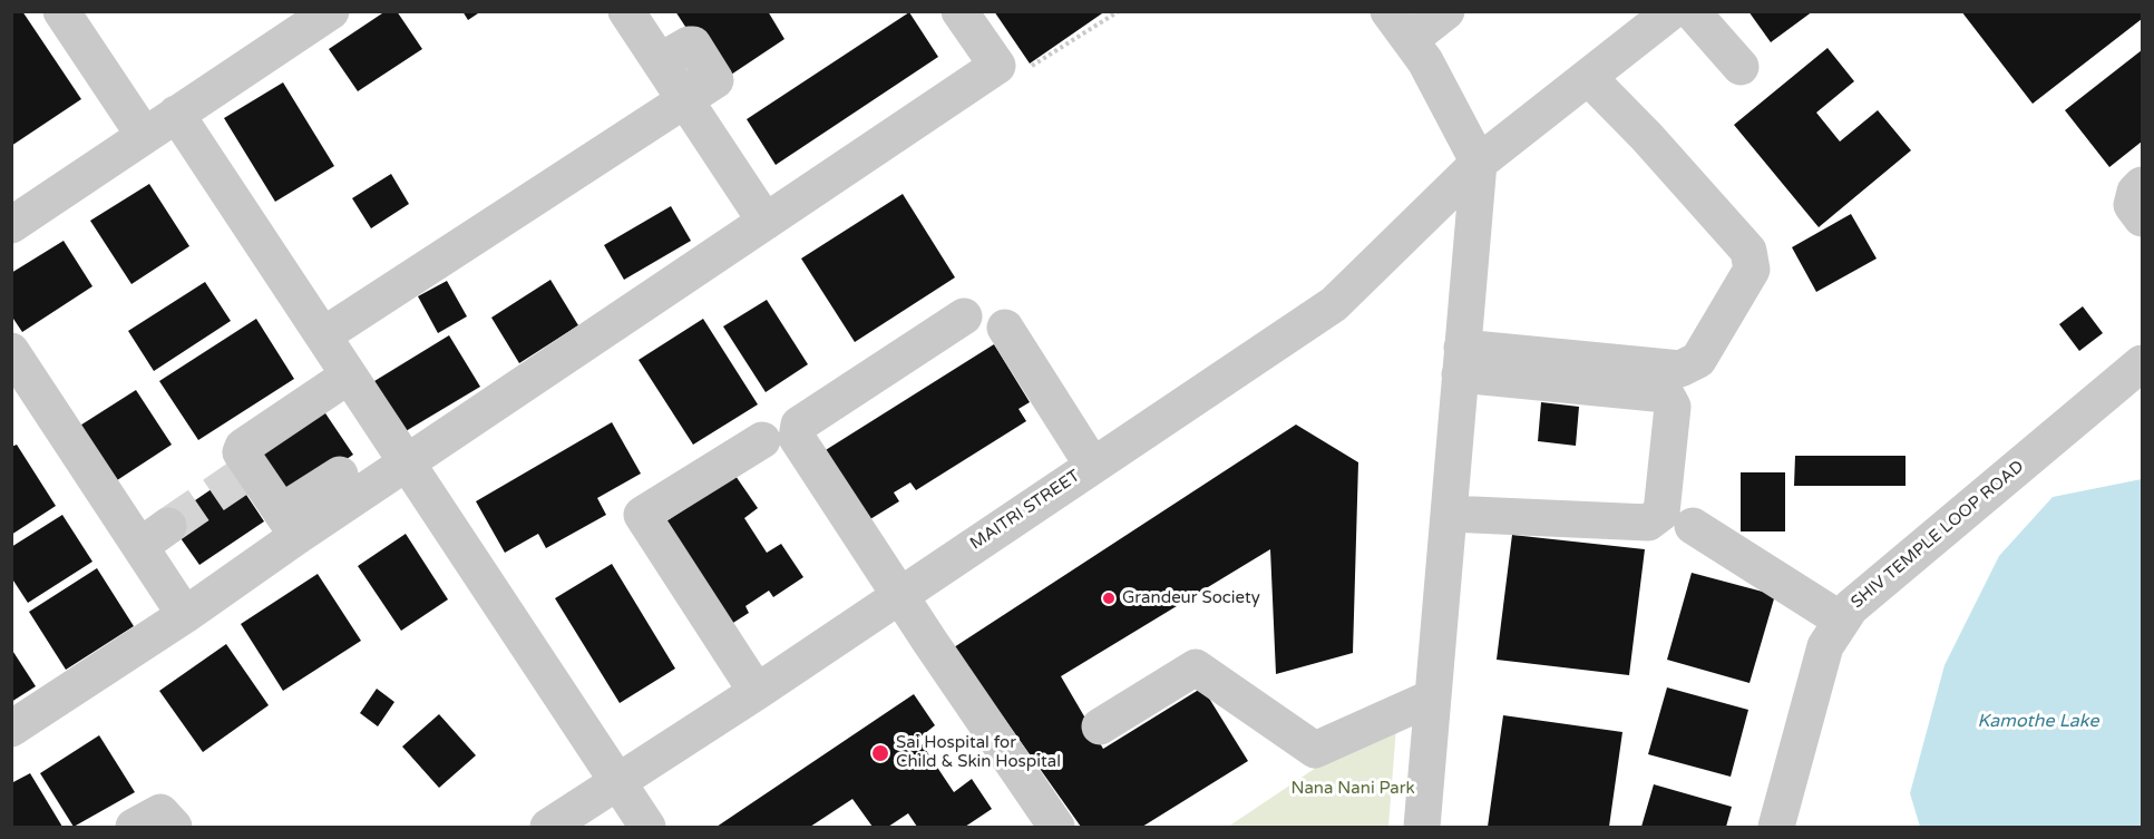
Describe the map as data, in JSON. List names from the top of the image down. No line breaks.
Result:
{"streets":{"street":["MAITRI STREET","SHIV TEMPLE LOOP ROAD"]},"water":["Kamothe Lake"],"parks":["Nana Nani Park"],"places":["Grandeur Society","Sai Hospital for Child & Skin Hospital"]}
